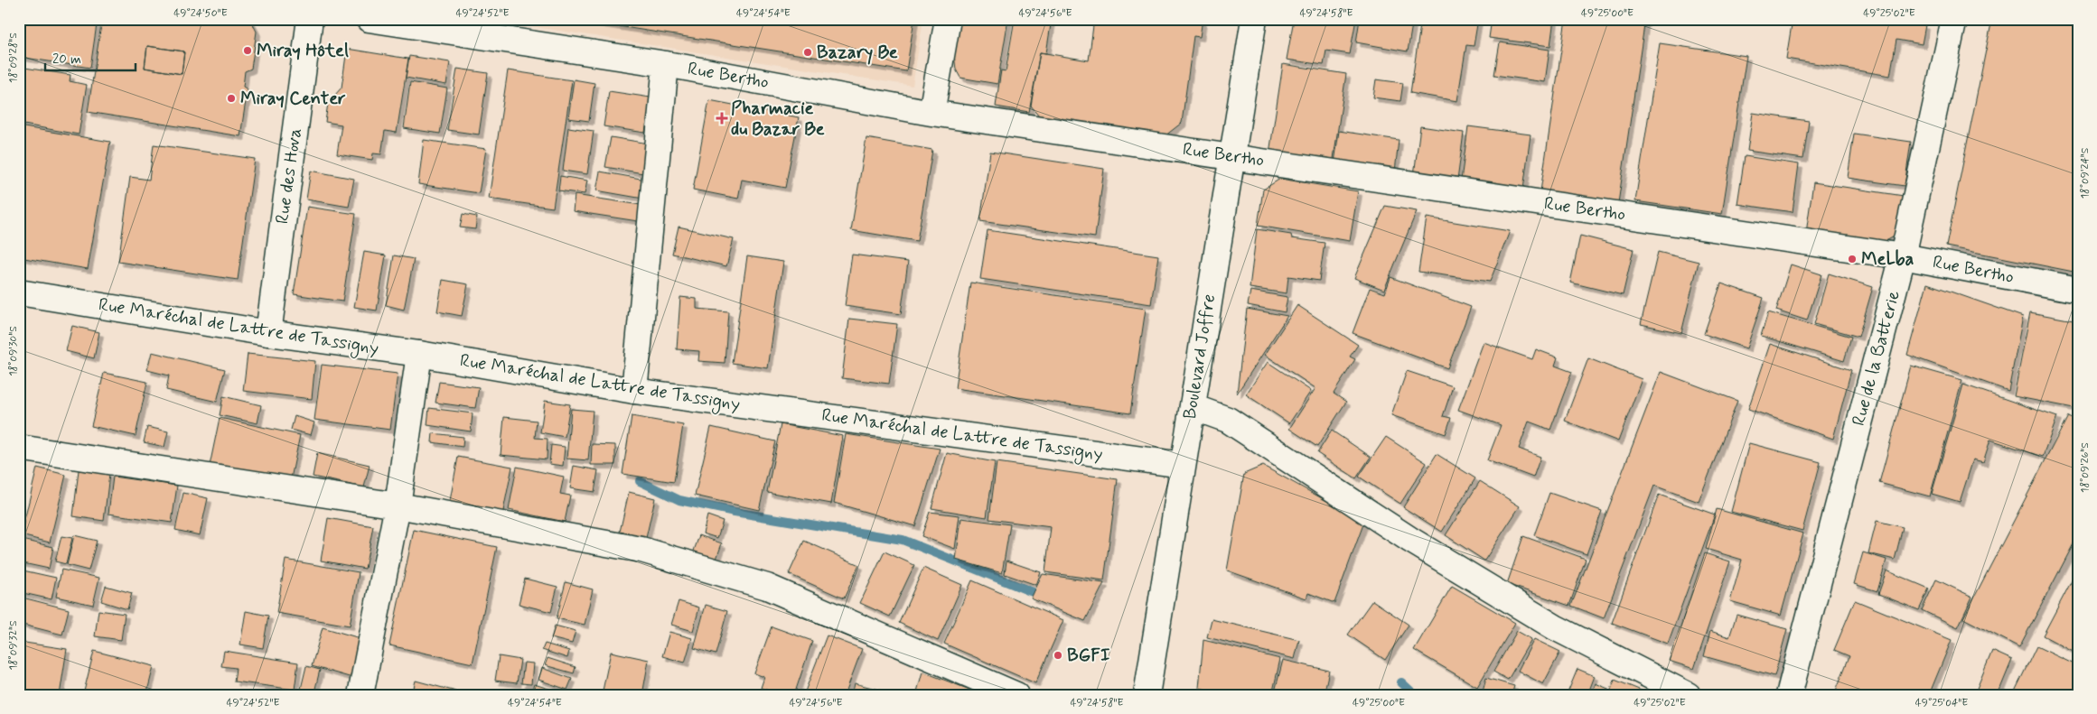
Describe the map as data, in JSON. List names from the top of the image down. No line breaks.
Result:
{"streets":{"street":["Rue Bertho","Rue des Hova","Rue Maréchal de Lattre de Tassigny","Boulevard Joffre","Rue de la Batterie"]},"crossings":[["Rue Bertho","Boulevard Joffre"],["Rue Bertho","Rue de la Batterie"],["Rue des Hova","Rue Maréchal de Lattre de Tassigny"],["Rue Maréchal de Lattre de Tassigny","Boulevard Joffre"]],"places":{"other":["Miray Hôtel","Bazary Be","Miray Center","MeLba","BGFI"],"health":["Pharmacie du Bazar Be"]},"scale_bar":"20 m","coordinates":["49°24'50\"E","49°24'52\"E","49°24'54\"E","49°24'56\"E","49°24'58\"E","49°25'00\"E","49°25'02\"E","18°09'28\"S","18°09'24\"S","18°09'30\"S","18°09'26\"S","18°09'32\"S","49°25'04\"E"]}
